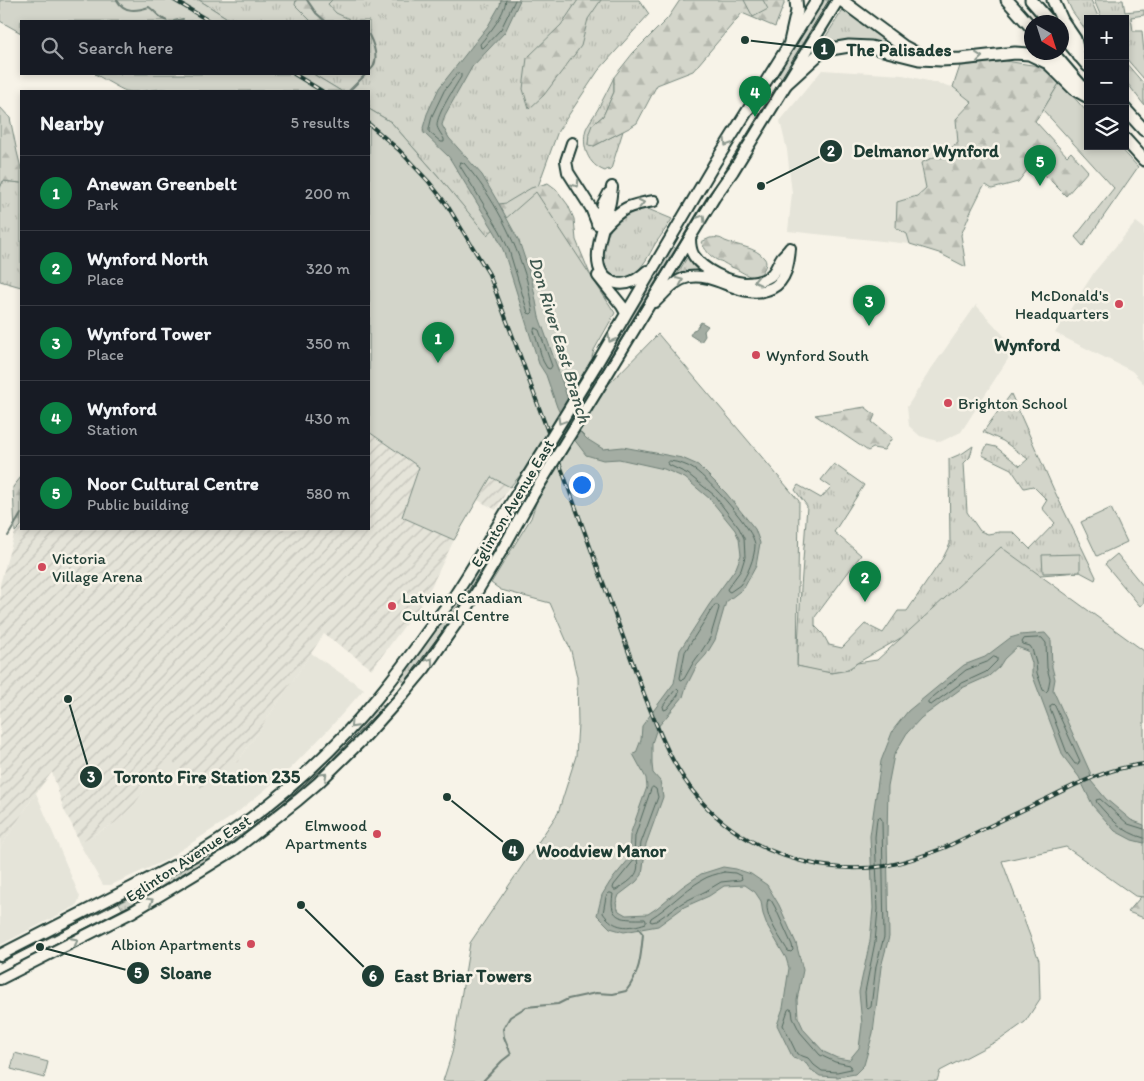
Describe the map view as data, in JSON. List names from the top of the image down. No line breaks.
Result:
{"streets":{"main road":["Eglinton Avenue East"]},"districts":["Wynford"],"water":["Don River East Branch"],"places":["The Palisades","Delmanor Wynford","McDonald's Headquarters","Wynford South","Brighton School","Victoria Village Arena","Latvian Canadian Cultural Centre","Toronto Fire Station 235","Woodview Manor","Elmwood Apartments","East Briar Towers","Albion Apartments","Sloane"],"north":"bottom right","page":{"map_buttons":["+","−"],"search":"Search here","pins":["4","5","3","1","2"],"heading":["Nearby","5 results"],"list":[{"mark":"1","name":"Anewan Greenbelt","note":"Park","value":"200 m"},{"mark":"2","name":"Wynford North","note":"Place","value":"320 m"},{"mark":"3","name":"Wynford Tower","note":"Place","value":"350 m"},{"mark":"4","name":"Wynford","note":"Station","value":"430 m"},{"mark":"5","name":"Noor Cultural Centre","note":"Public building","value":"580 m"}]}}
